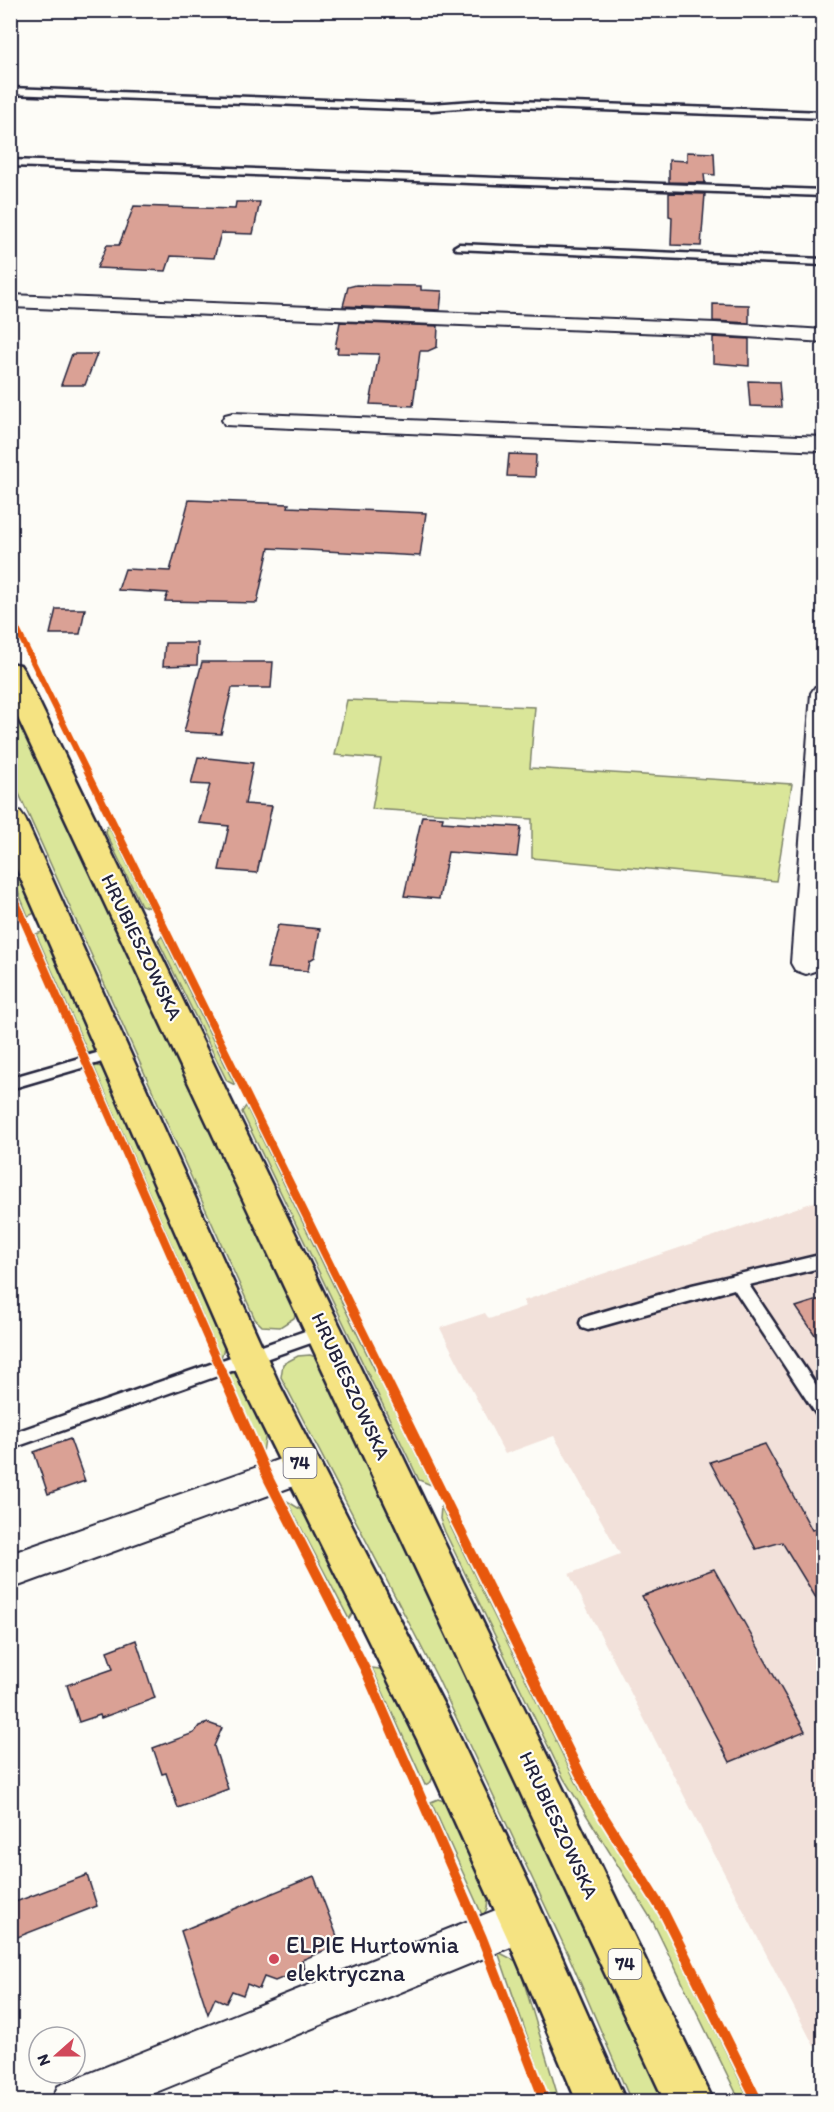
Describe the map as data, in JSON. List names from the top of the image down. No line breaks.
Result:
{"streets":{"main road":["HRUBIESZOWSKA","74"]},"places":["ELPIE Hurtownia elektryczna"],"north":"left"}
